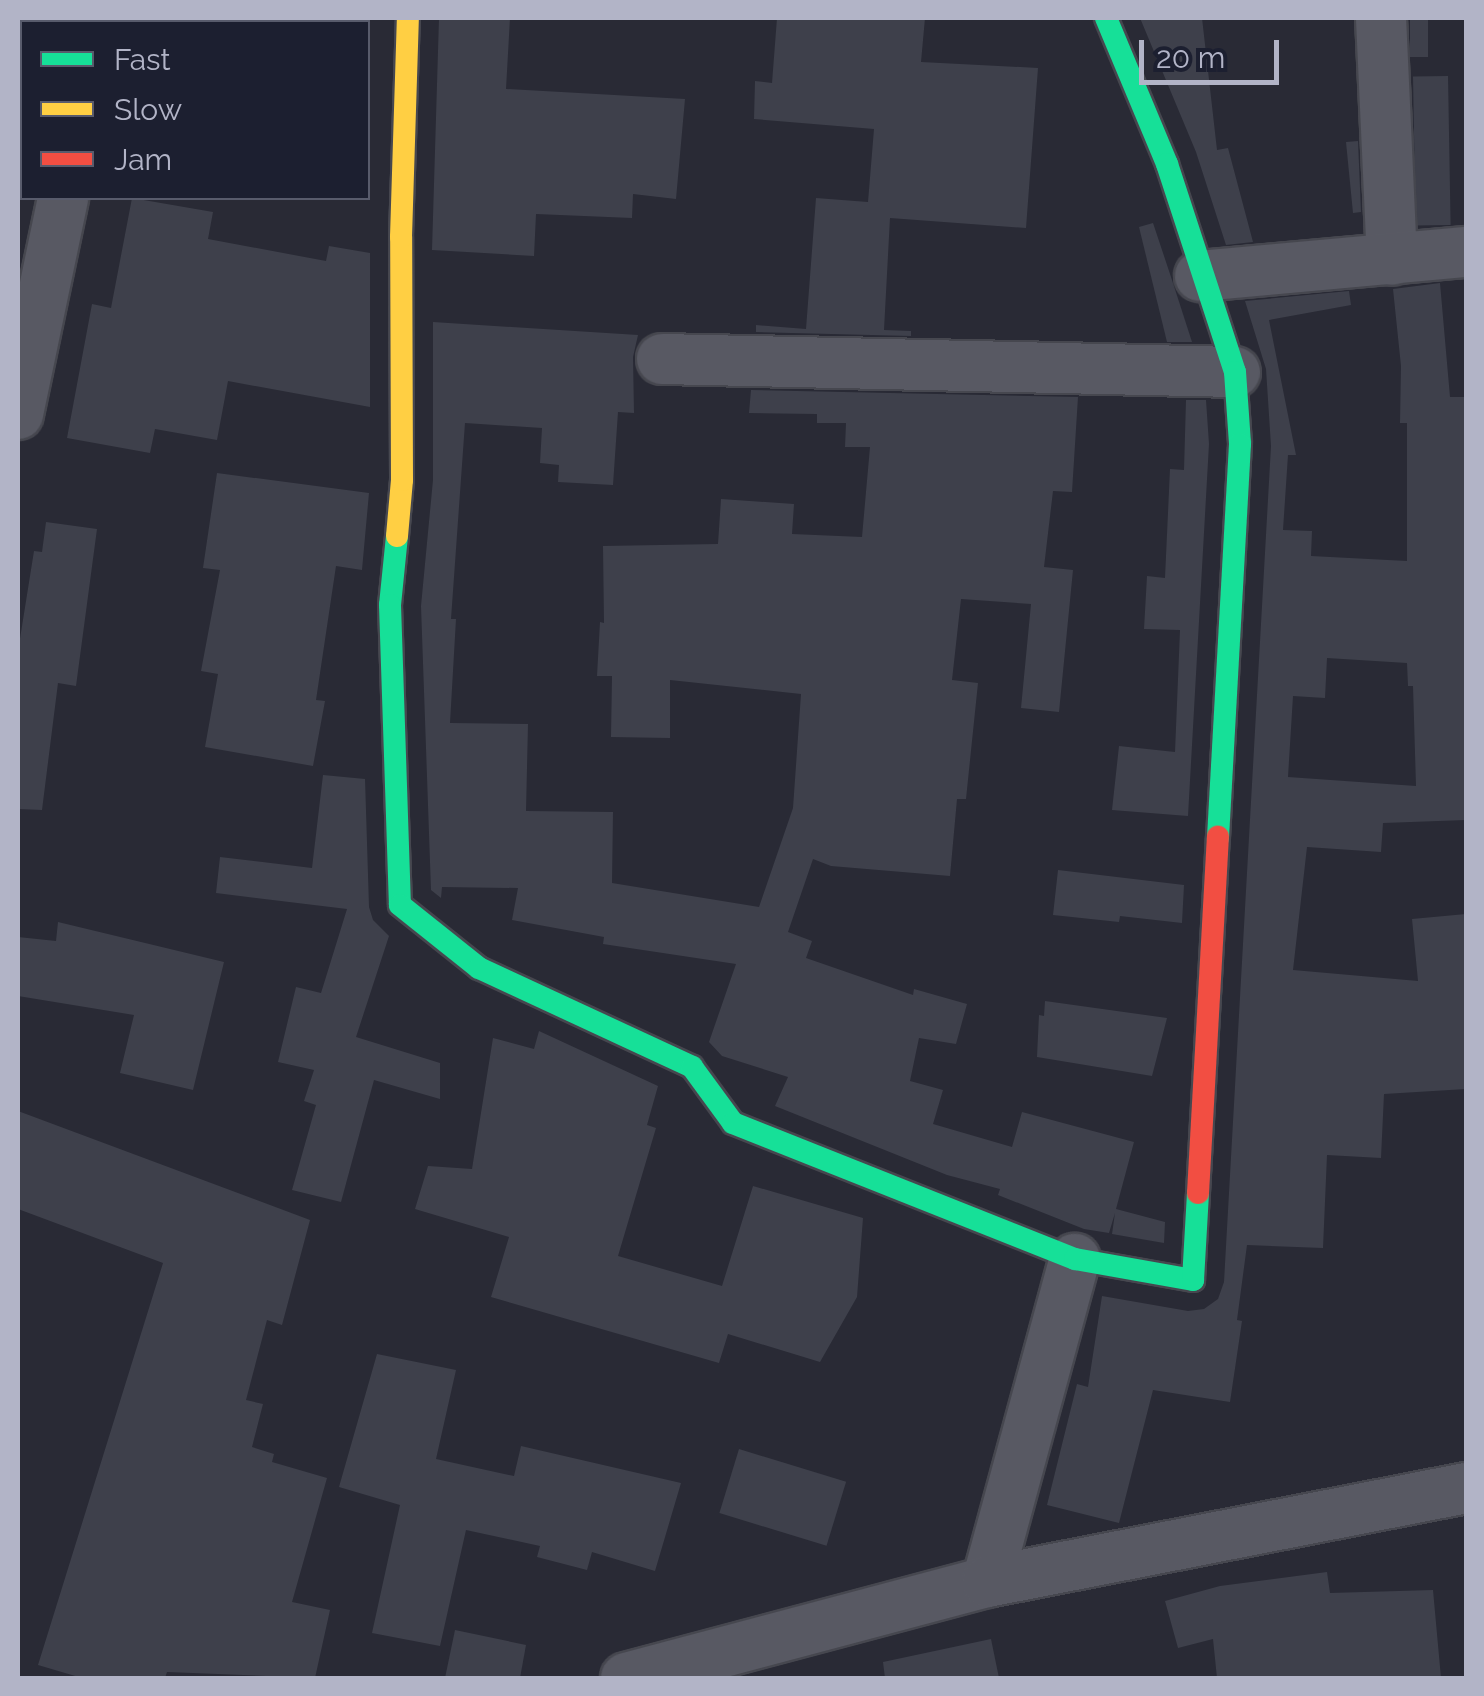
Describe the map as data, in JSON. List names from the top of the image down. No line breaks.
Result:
{"legend":["Fast","Slow","Jam"],"scale_bar":"20 m"}
